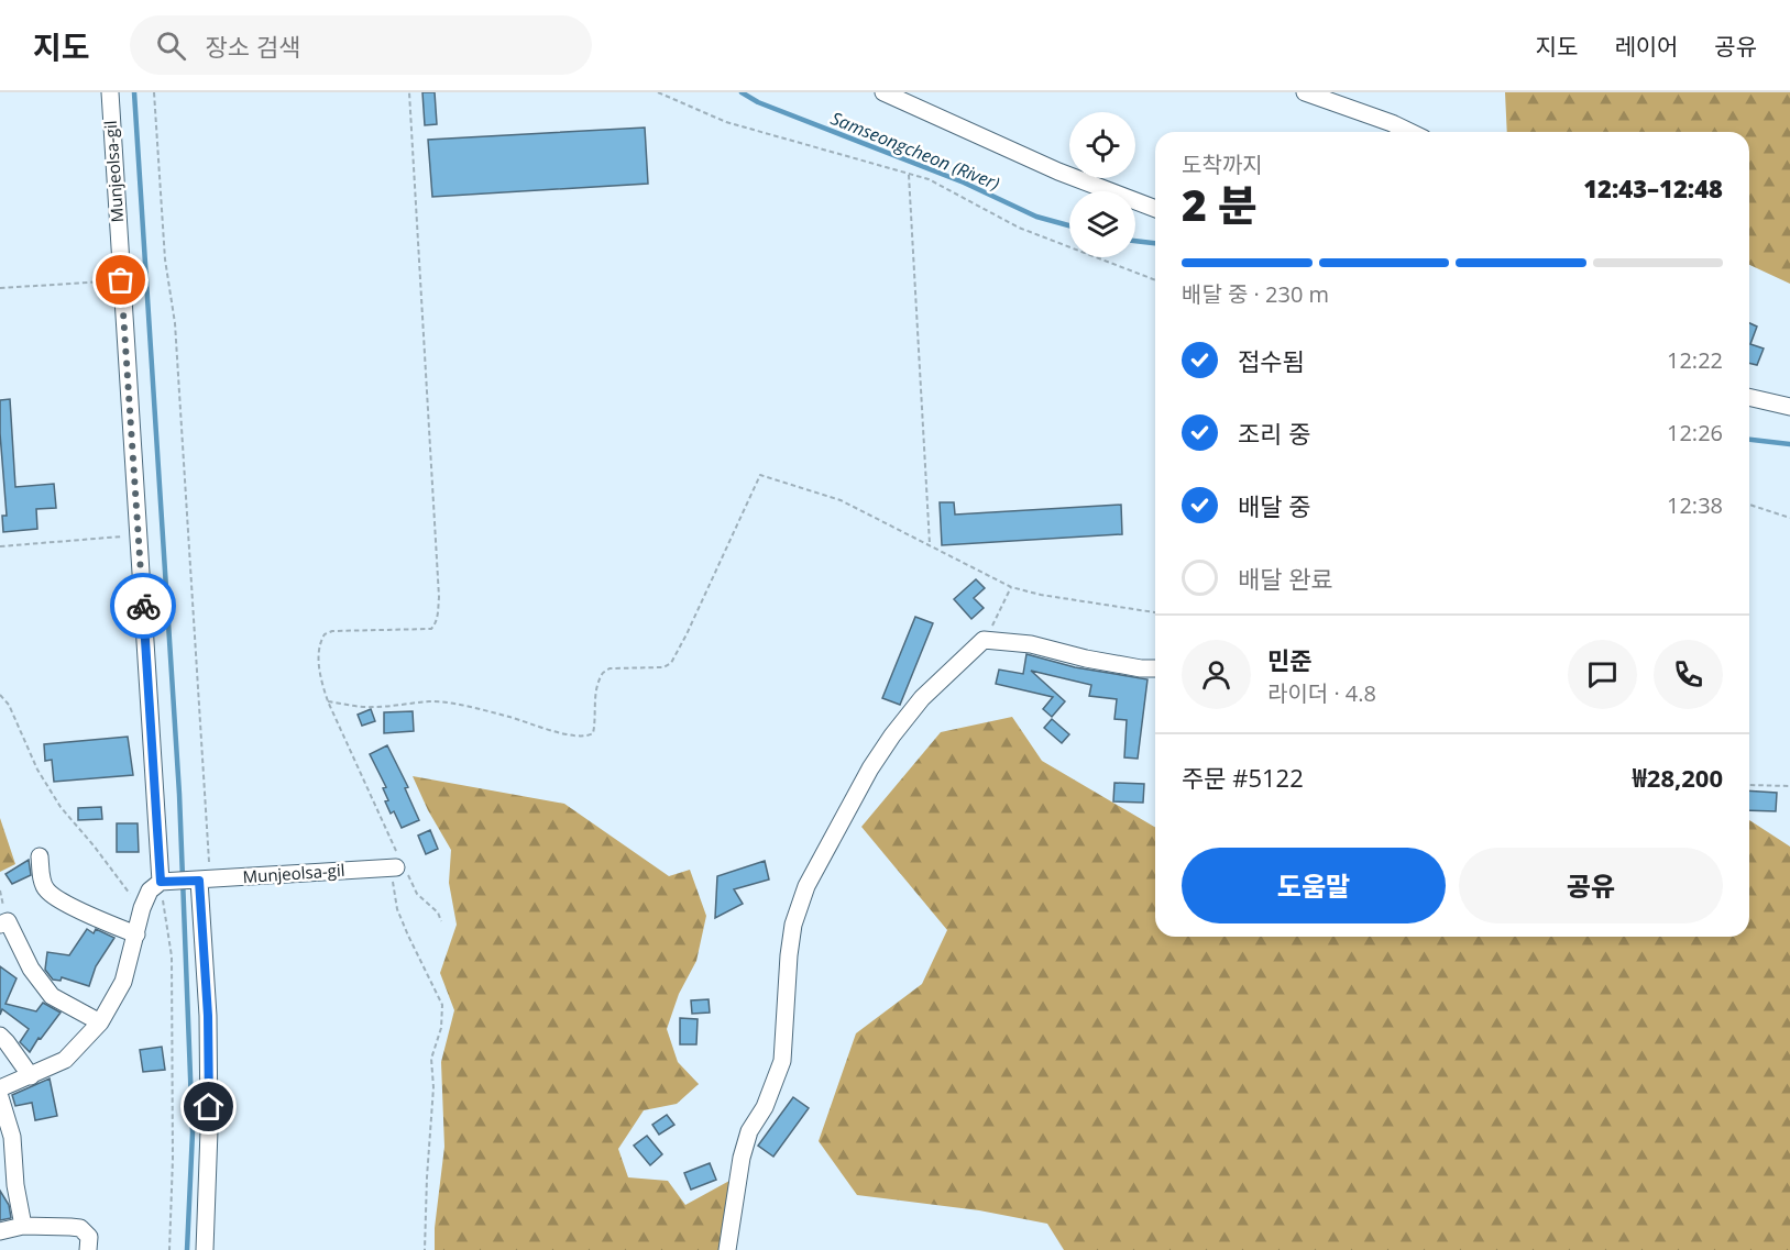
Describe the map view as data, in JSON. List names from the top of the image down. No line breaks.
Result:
{"streets":{"street":["Munjeolsa-gil"]},"water":["Samseongcheon (River)"],"page":{"header":"지도","search":"장소 검색","nav":["지도","레이어","공유"],"heading":["2 분","도착까지","12:43–12:48"],"panel":["민준","라이더 · 4.8","주문 #5122","₩28,200"],"bar":"배달 중 · 230 m","list":[["접수됨","12:22"],["조리 중","12:26"],["배달 중","12:38"],"배달 완료"],"buttons":["도움말","공유"]}}
